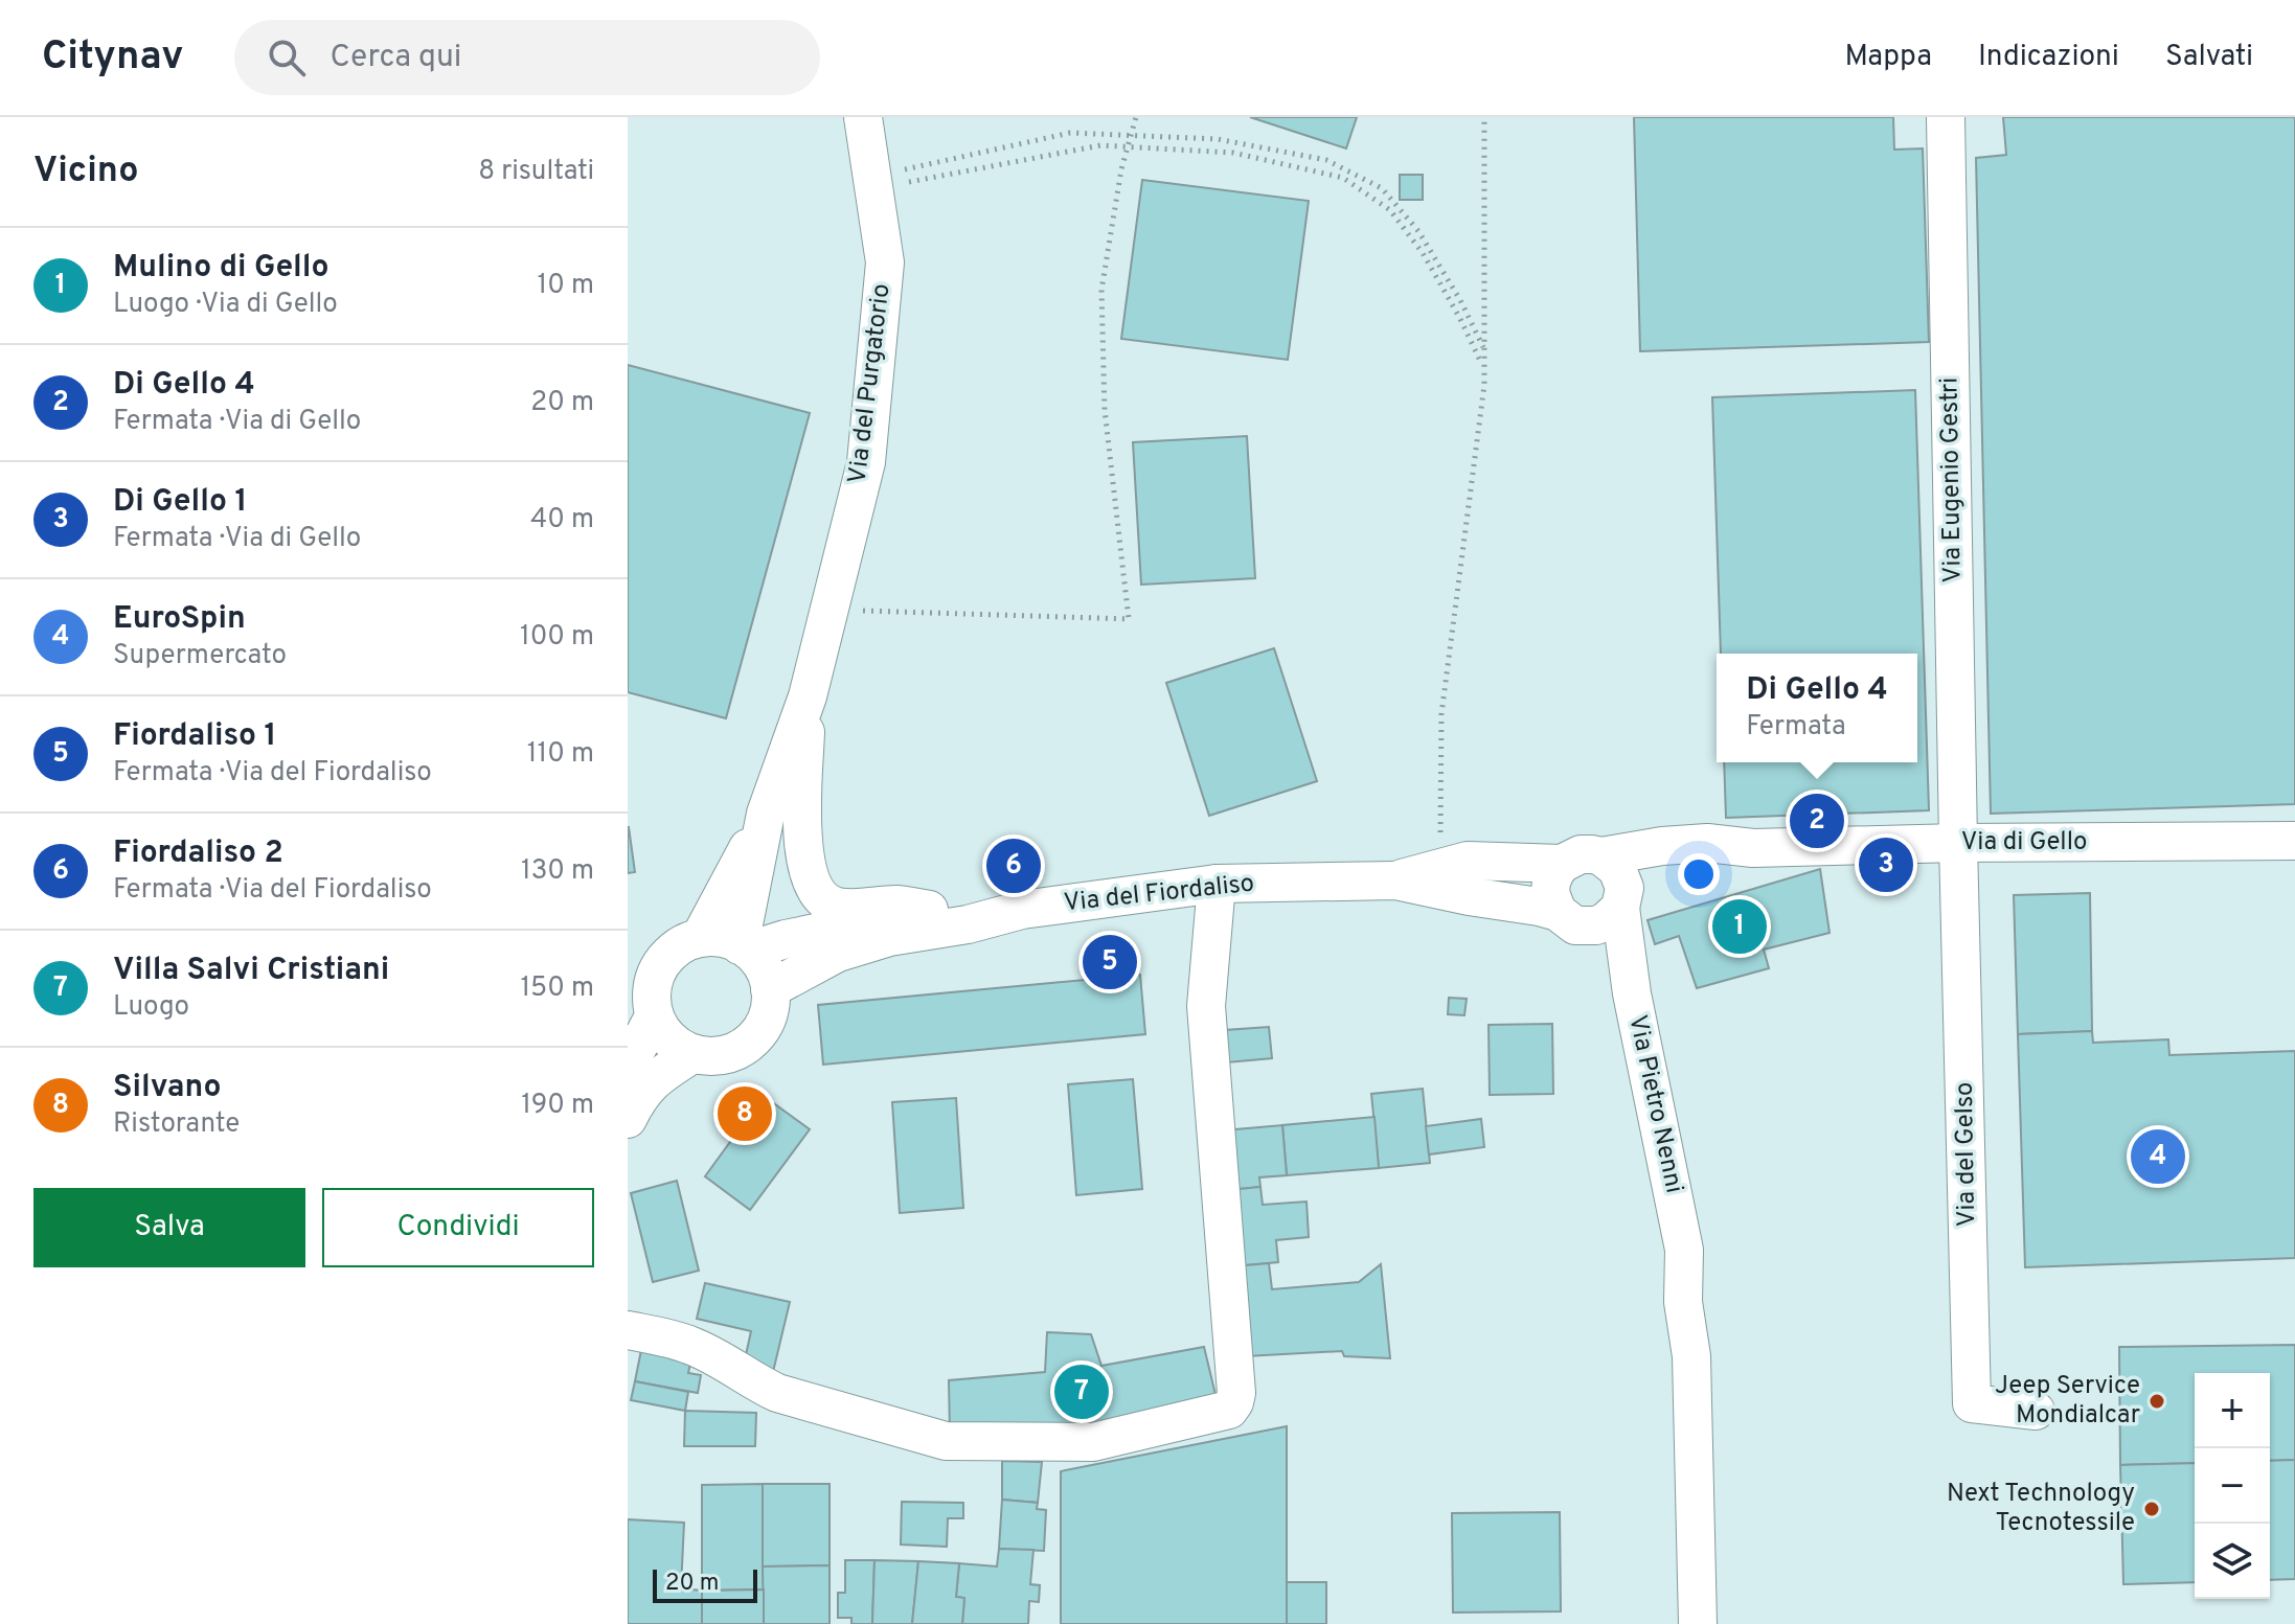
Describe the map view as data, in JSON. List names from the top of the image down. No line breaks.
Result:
{"streets":{"street":["Via del Purgatorio","Via Eugenio Gestri","Via di Gello","Via del Fiordaliso","Via Pietro Nenni","Via del Gelso"]},"crossings":[["Via Eugenio Gestri","Via di Gello"],["Via Eugenio Gestri","Via del Gelso"],["Via di Gello","Via Pietro Nenni"],["Via di Gello","Via del Gelso"]],"places":["Jeep Service Mondialcar","Next Technology Tecnotessile"],"scale_bar":"20 m","page":{"header":"Citynav","search":"Cerca qui","nav":["Mappa","Indicazioni","Salvati"],"heading":["Vicino","8 risultati"],"list":[{"mark":"1","name":"Mulino di Gello","note":"Luogo · Via di Gello","value":"10 m"},{"mark":"2","name":"Di Gello 4","note":"Fermata · Via di Gello","value":"20 m"},{"mark":"3","name":"Di Gello 1","note":"Fermata · Via di Gello","value":"40 m"},{"mark":"4","name":"EuroSpin","note":"Supermercato","value":"100 m"},{"mark":"5","name":"Fiordaliso 1","note":"Fermata · Via del Fiordaliso","value":"110 m"},{"mark":"6","name":"Fiordaliso 2","note":"Fermata · Via del Fiordaliso","value":"130 m"},{"mark":"7","name":"Villa Salvi Cristiani","note":"Luogo","value":"150 m"},{"mark":"8","name":"Silvano","note":"Ristorante","value":"190 m"}],"popup":["Di Gello 4","Fermata"],"pins":["2","3","6","1","5","8","4","7"],"buttons":["Salva","Condividi"],"map_buttons":["+","−"],"scale":"20 m"}}
